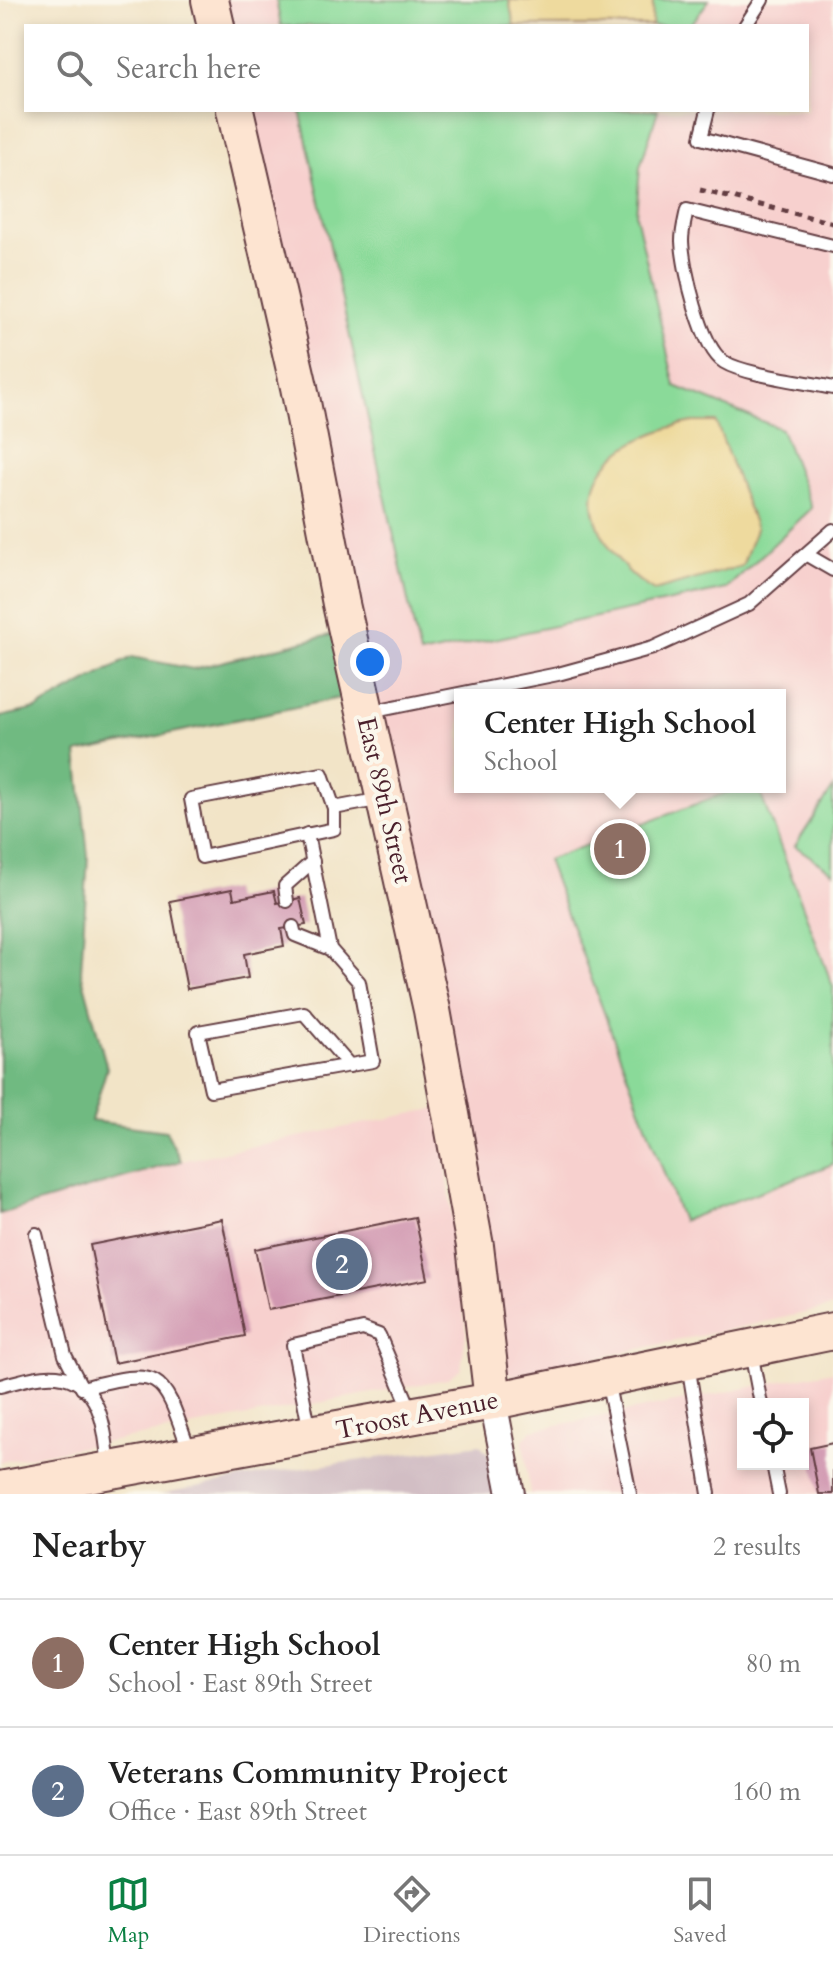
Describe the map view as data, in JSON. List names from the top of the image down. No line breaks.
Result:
{"streets":{"street":["East 89th Street","Troost Avenue"]},"crossings":[["East 89th Street","Troost Avenue"]],"page":{"search":"Search here","popup":["Center High School","School"],"pins":["1","2"],"heading":["Nearby","2 results"],"list":[{"mark":"1","name":"Center High School","note":"School · East 89th Street","value":"80 m"},{"mark":"2","name":"Veterans Community Project","note":"Office · East 89th Street","value":"160 m"}],"nav":["Map","Directions","Saved"]}}
